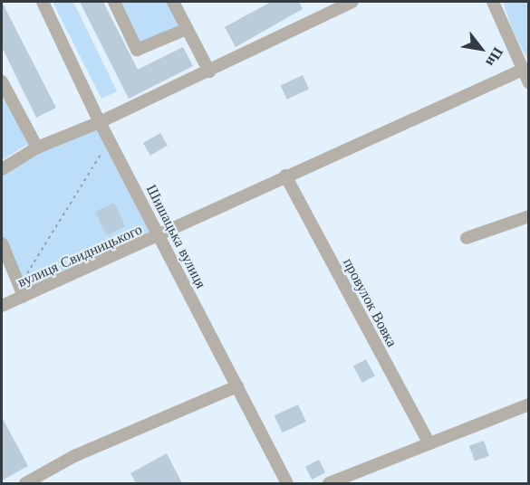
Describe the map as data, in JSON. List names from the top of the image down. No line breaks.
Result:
{"streets":{"street":["Шишацька вулиця","вулиця Свидницького","провулок Вовка"]},"crossings":[["Шишацька вулиця","вулиця Свидницького"],["вулиця Свидницького","провулок Вовка"]],"north":"bottom right"}
